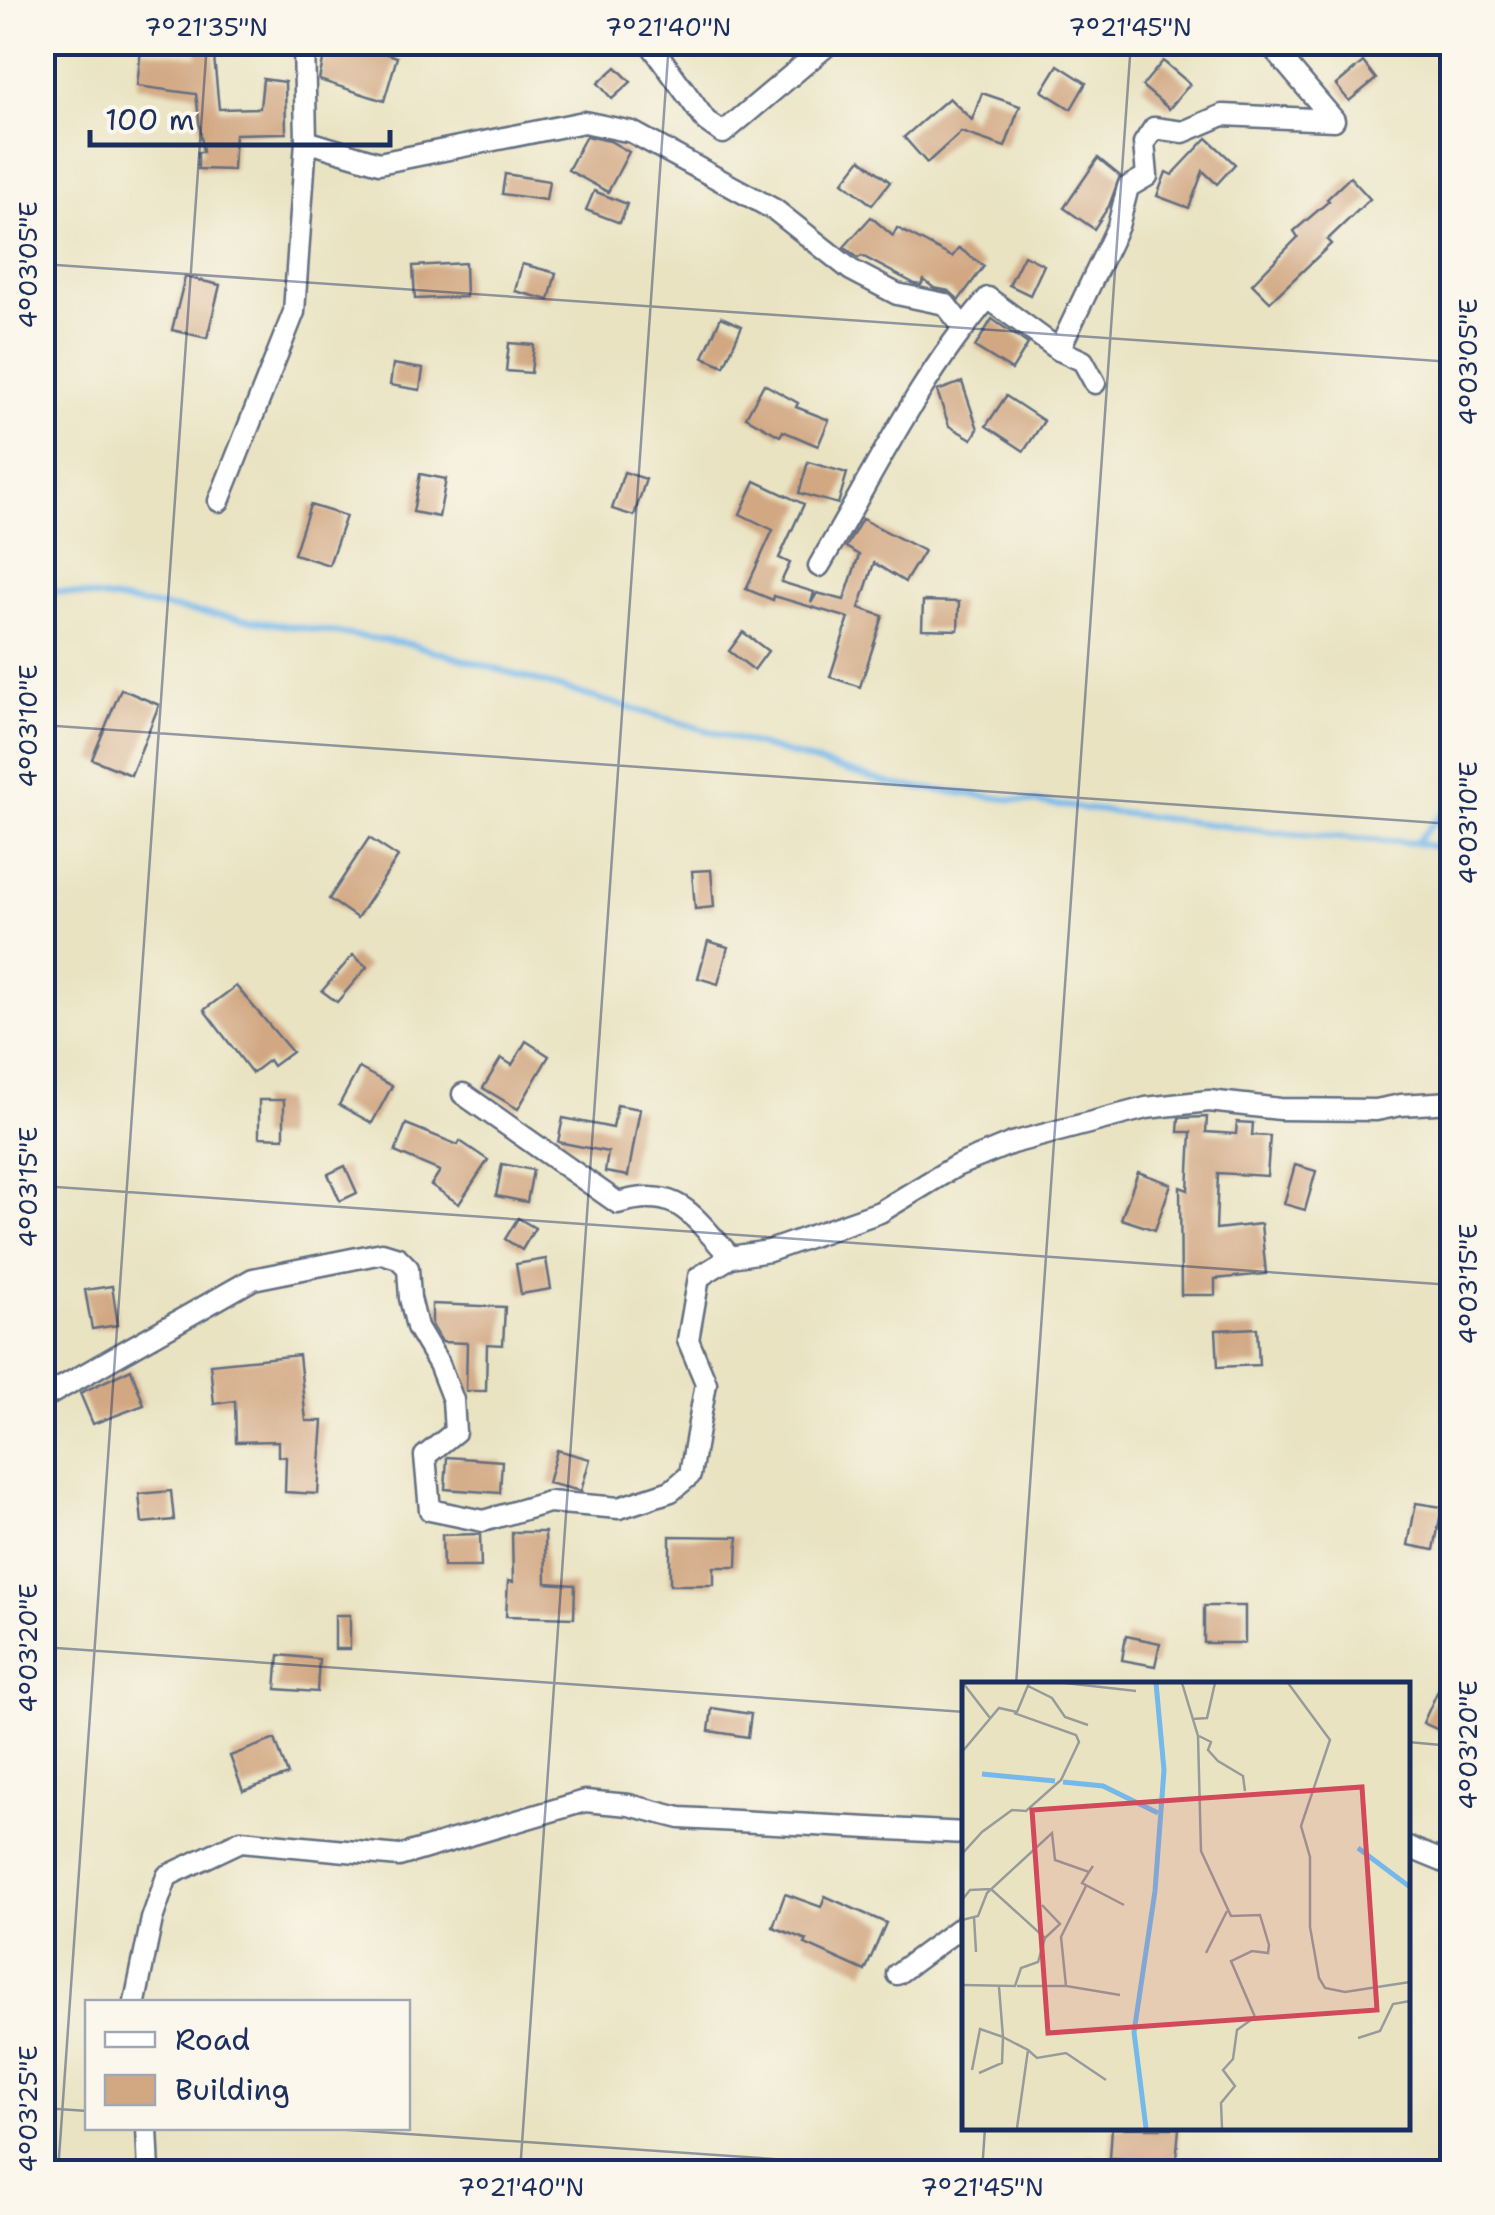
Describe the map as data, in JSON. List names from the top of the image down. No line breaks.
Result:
{"legend":["Road","Building"],"scale_bar":"100 m","coordinates":["7°21'35\"N","7°21'40\"N","7°21'45\"N","4°03'05\"E","4°03'10\"E","4°03'15\"E","4°03'20\"E","4°03'25\"E"]}
